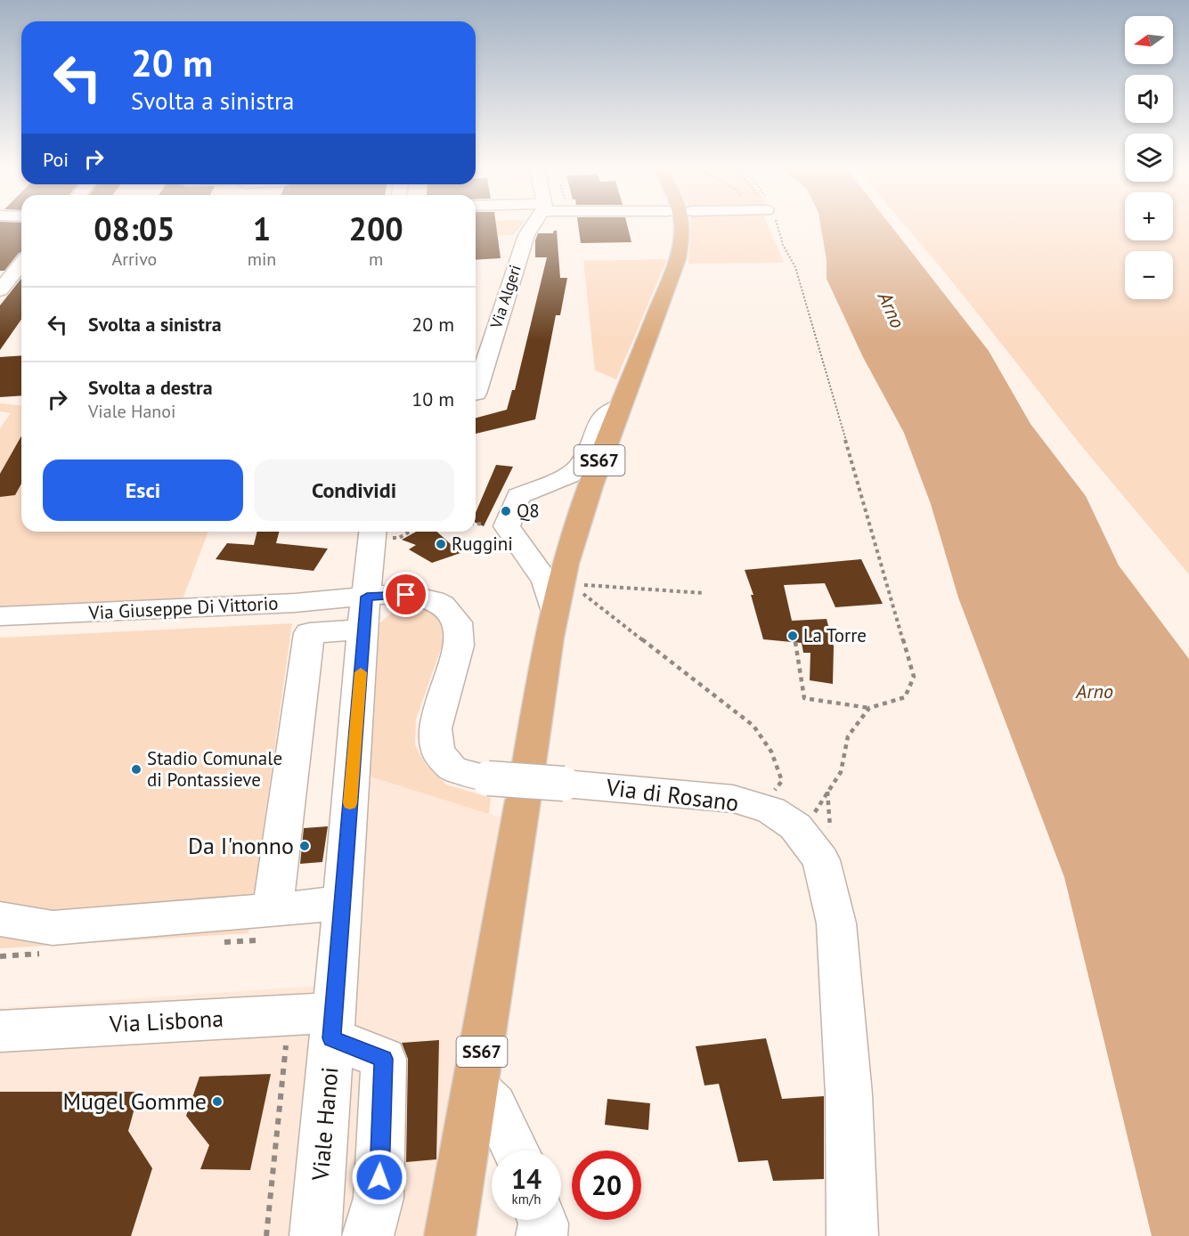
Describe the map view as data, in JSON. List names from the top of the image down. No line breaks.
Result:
{"streets":{"main road":["SS67"],"street":["Via Algeri","Via Giuseppe Di Vittorio","Via di Rosano","Via Lisbona","Viale Hanoi"]},"crossings":[["SS67","Via di Rosano"],["Via Giuseppe Di Vittorio","Via di Rosano"],["Via Giuseppe Di Vittorio","Viale Hanoi"],["Via di Rosano","Viale Hanoi"],["Via Lisbona","Viale Hanoi"]],"water":["Arno"],"places":["Q8","Ruggini","La Torre","Stadio Comunale di Pontassieve","Da I'nonno","Mugel Gomme"],"north":"left","page":{"map_buttons":["+","−"],"turn":["20 m","Svolta a sinistra"],"then":"Poi","eta":["08:05","Arrivo","1","min","200","m"],"list":[{"name":"Svolta a sinistra","value":"20 m"},{"name":"Svolta a destra","note":"Viale Hanoi","value":"10 m"}],"buttons":["Esci","Condividi"],"speed":"14 km/h","limit":"20"}}
